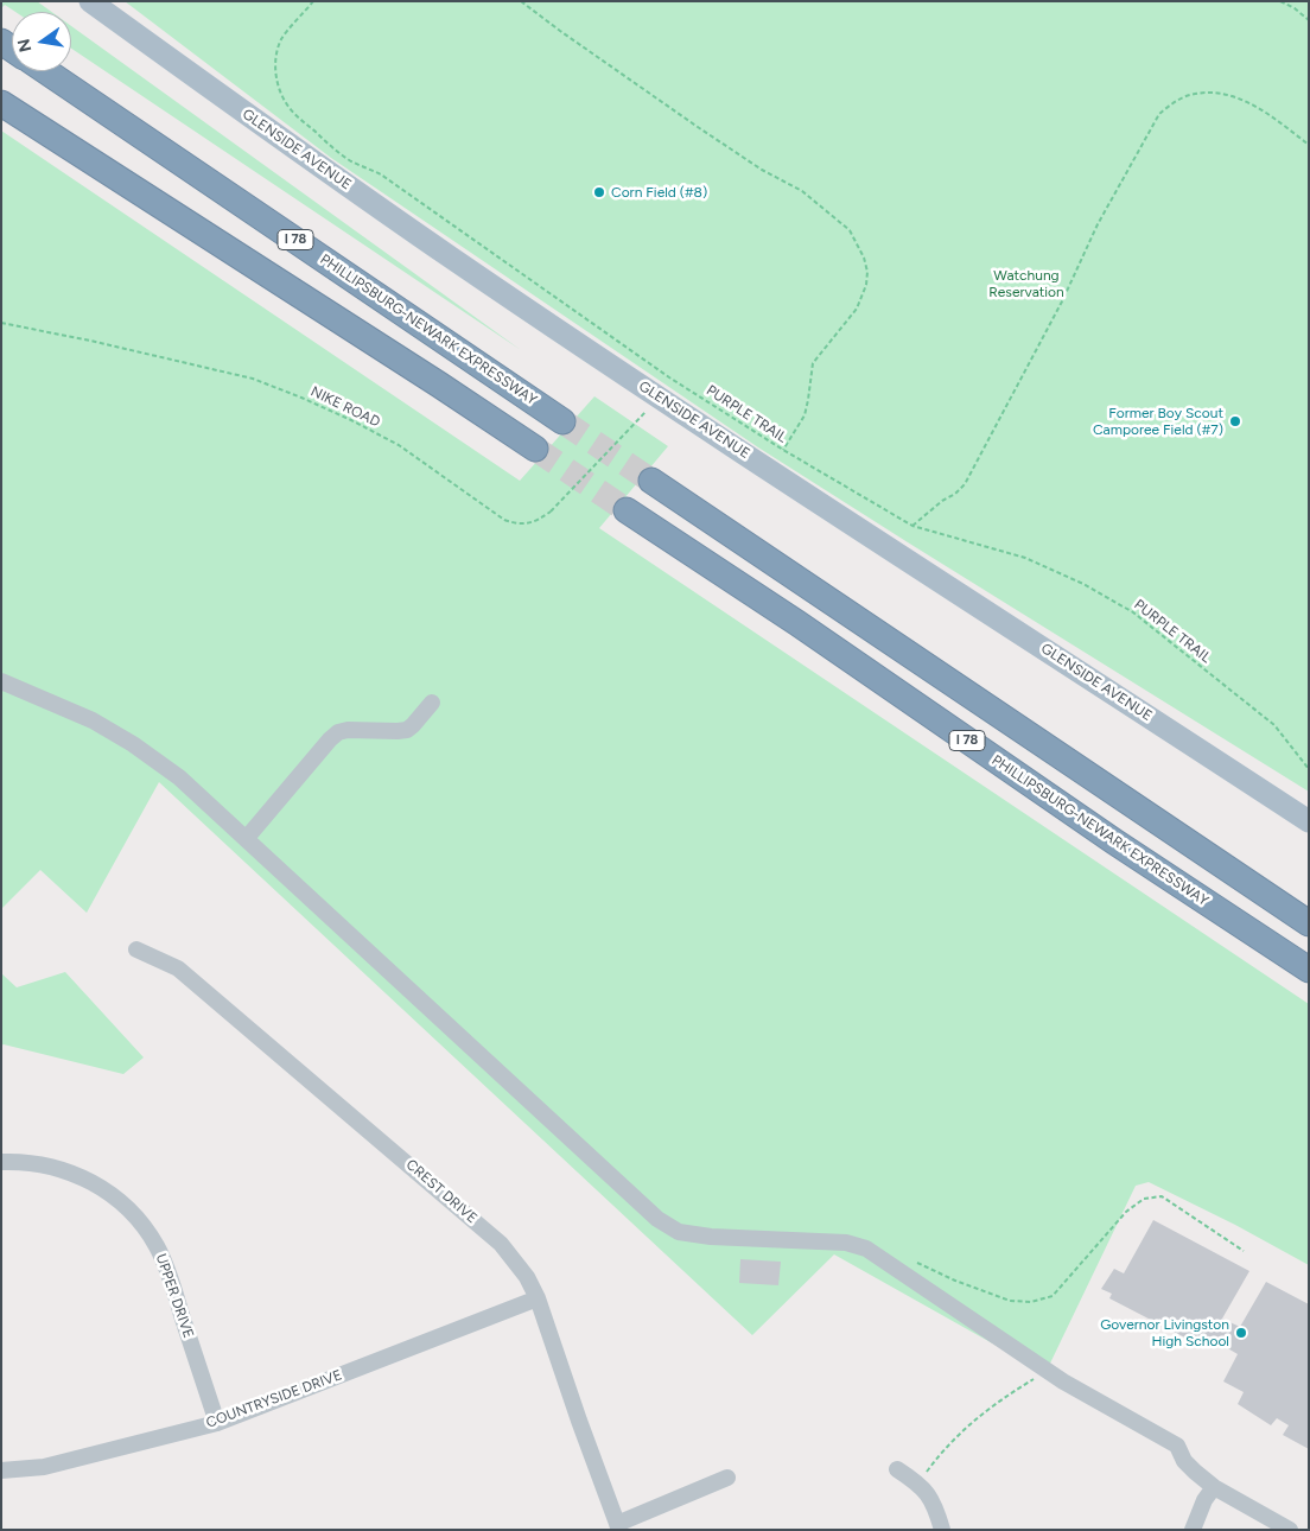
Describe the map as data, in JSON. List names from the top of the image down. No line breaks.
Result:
{"streets":{"highway":["I 78","PHILLIPSBURG-NEWARK EXPRESSWAY"],"main road":["GLENSIDE AVENUE"],"street":["CREST DRIVE","UPPER DRIVE","COUNTRYSIDE DRIVE"],"path":["NIKE ROAD","PURPLE TRAIL"]},"crossings":[["GLENSIDE AVENUE","NIKE ROAD"],["CREST DRIVE","COUNTRYSIDE DRIVE"],["UPPER DRIVE","COUNTRYSIDE DRIVE"]],"parks":["Watchung Reservation"],"places":["Corn Field (#8)","Former Boy Scout Camporee Field (#7)","Governor Livingston High School"],"north":"left"}
